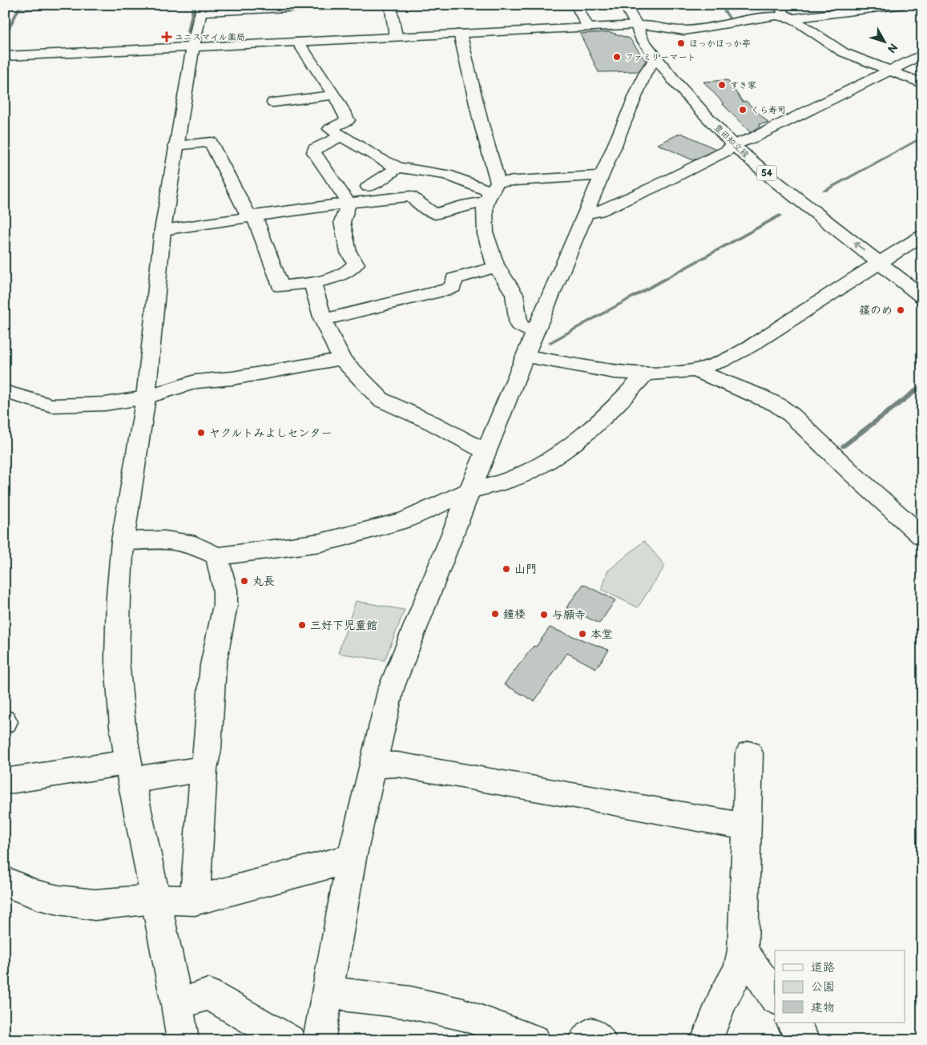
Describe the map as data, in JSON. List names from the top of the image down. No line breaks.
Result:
{"streets":{"street":["豊田知立線","54"]},"places":{"health":["ユニスマイル薬局"],"other":["ほっかほっか亭","ファミリーマート","すき家","くら寿司","篠のめ","ヤクルトみよしセンター","山門","丸長","鐘楼","与願寺","三好下児童館","本堂"]},"legend":["道路","公園","建物"],"north":"bottom right"}
